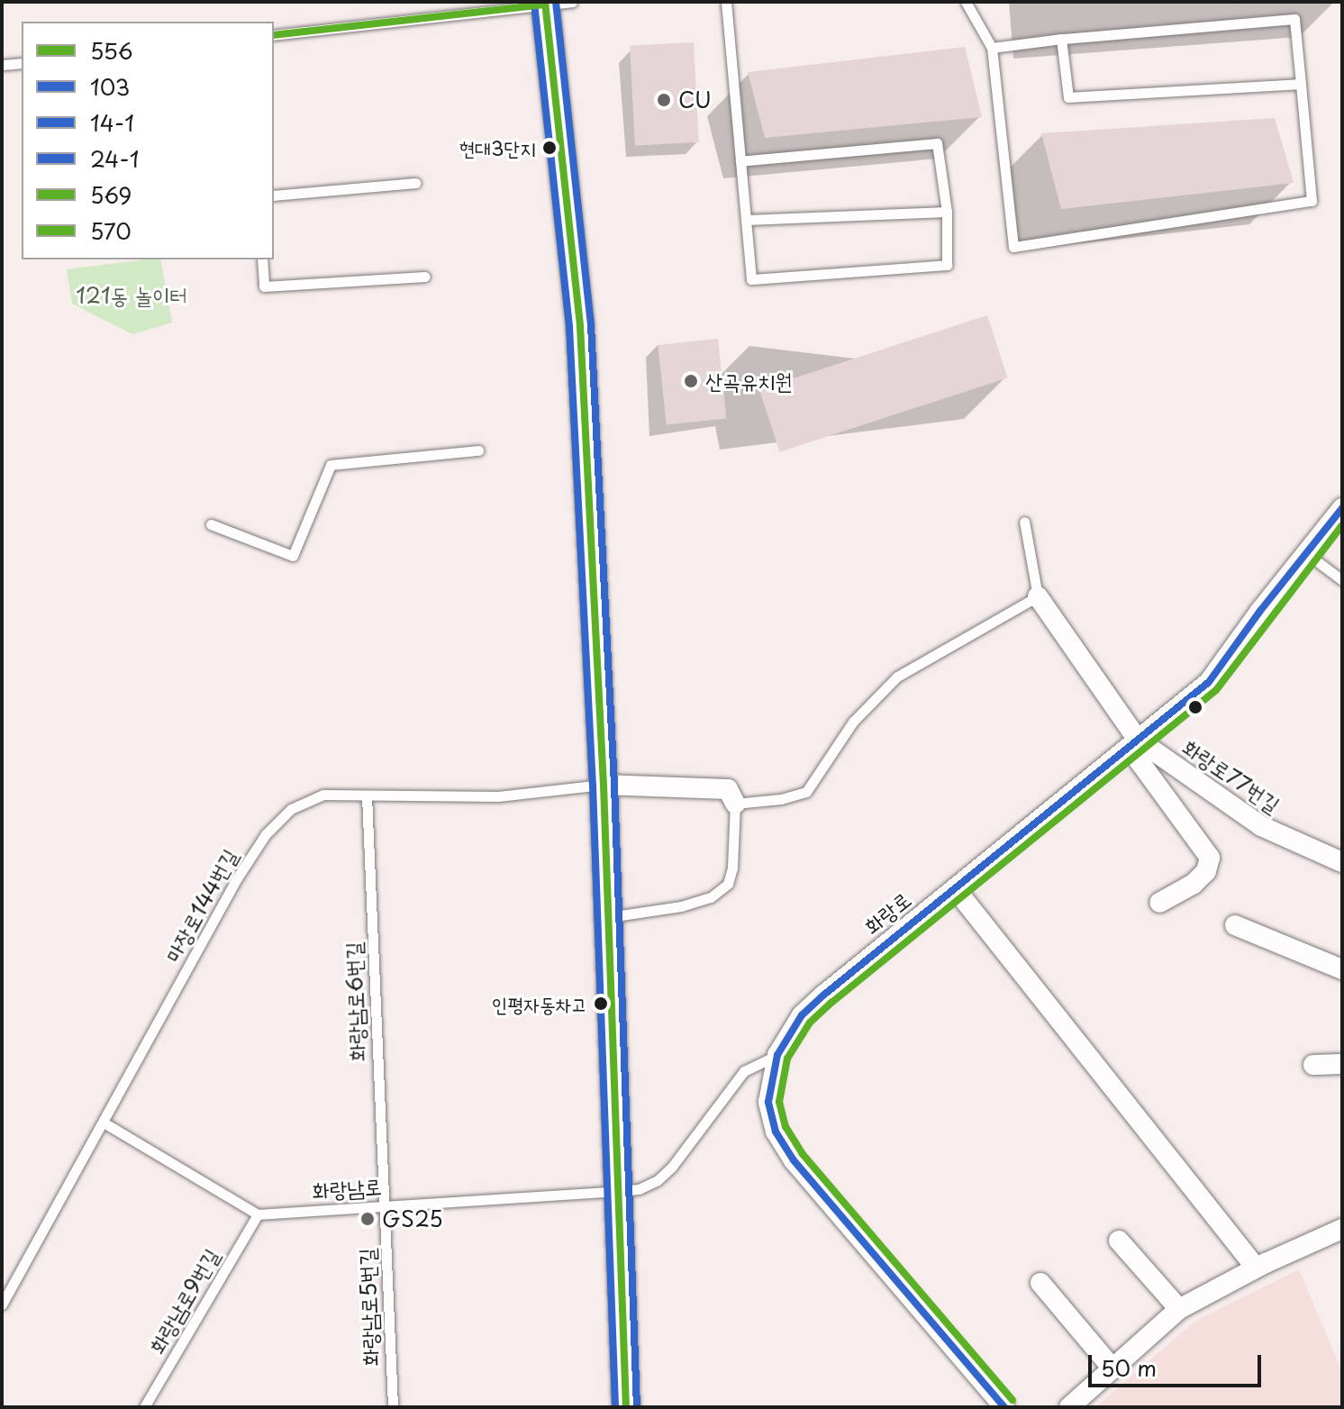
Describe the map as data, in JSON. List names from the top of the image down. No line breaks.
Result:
{"streets":{"street":["화랑로77번길","화랑로"],"lane":["마장로144번길","화랑남로6번길","화랑남로","화랑남로9번길","화랑남로5번길"]},"crossings":[["화랑로77번길","화랑로"],["마장로144번길","화랑남로6번길"],["화랑로","화랑남로"],["화랑남로6번길","화랑남로"],["화랑남로6번길","화랑남로5번길"],["화랑남로","화랑남로9번길"],["화랑남로","화랑남로5번길"]],"parks":["121동 놀이터"],"places":["CU","현대3단지","산곡유치원","인평자동차고","GS25"],"lines":["transit line 556","transit line 14-1","transit line 103","transit line 570","transit line 24-1","transit line 569"],"legend":["556","103","14-1","24-1","569","570"],"scale_bar":"50 m"}
